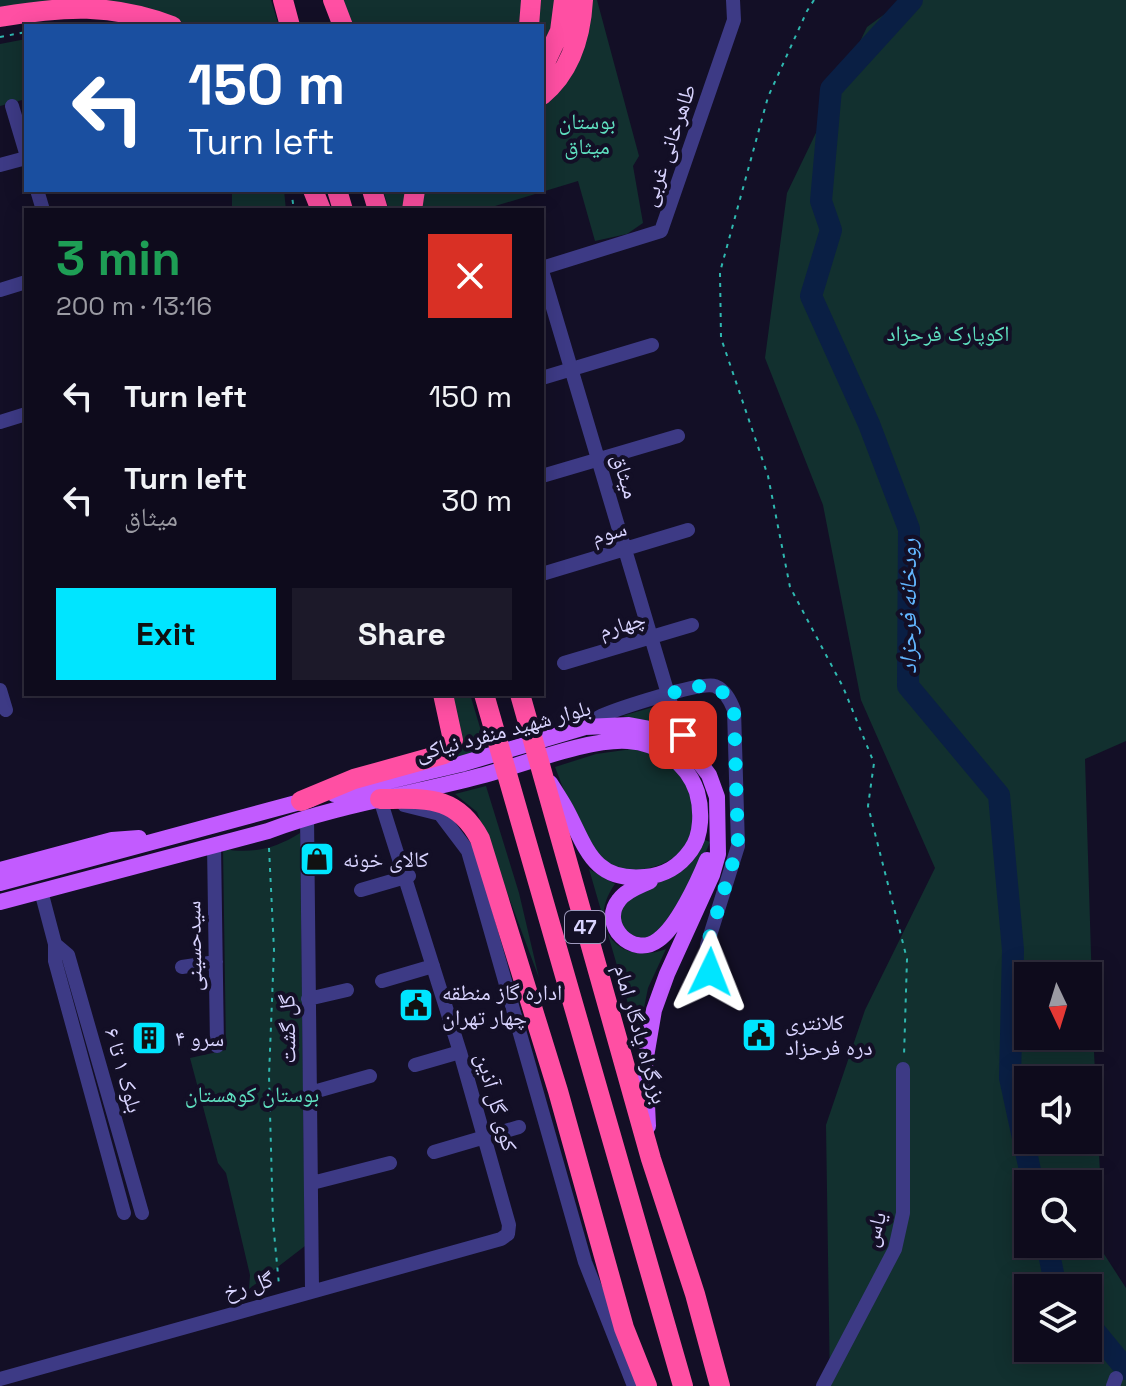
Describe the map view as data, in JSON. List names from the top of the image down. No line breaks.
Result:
{"streets":{"highway":["47","بزرگراه یادگار امام"],"main road":["بلوار شهید منفرد نیاکی"],"street":["طاهرخانی غربی","میثاق","سوم","چهارم","سیدحسینی","گل گشت","بلوک ۱ تا ۶","کوی گل آذین","یاس","گل رخ"]},"crossings":[["میثاق","سوم"],["میثاق","چهارم"],["میثاق","بلوار شهید منفرد نیاکی"],["بلوار شهید منفرد نیاکی","سیدحسینی"],["بلوار شهید منفرد نیاکی","گل گشت"],["بلوار شهید منفرد نیاکی","بزرگراه یادگار امام"],["بلوار شهید منفرد نیاکی","کوی گل آذین"],["گل گشت","گل رخ"],["کوی گل آذین","گل رخ"]],"water":["رودخانه فرحزاد"],"parks":["بوستان میثاق","اکوپارک فرحزاد","بوستان کوهستان"],"places":{"shop":["کالای خونه"],"public building":["اداره گاز منطقه چهار تهران","کلانتری دره فرحزاد"],"building":["سرو ۴"]},"north":"bottom","page":{"turn":["150 m","Turn left"],"heading":["3 min","200 m · 13:16"],"list":[{"name":"Turn left","value":"150 m"},{"name":"Turn left","note":"میثاق","value":"30 m"}],"buttons":["Exit","Share"]}}
